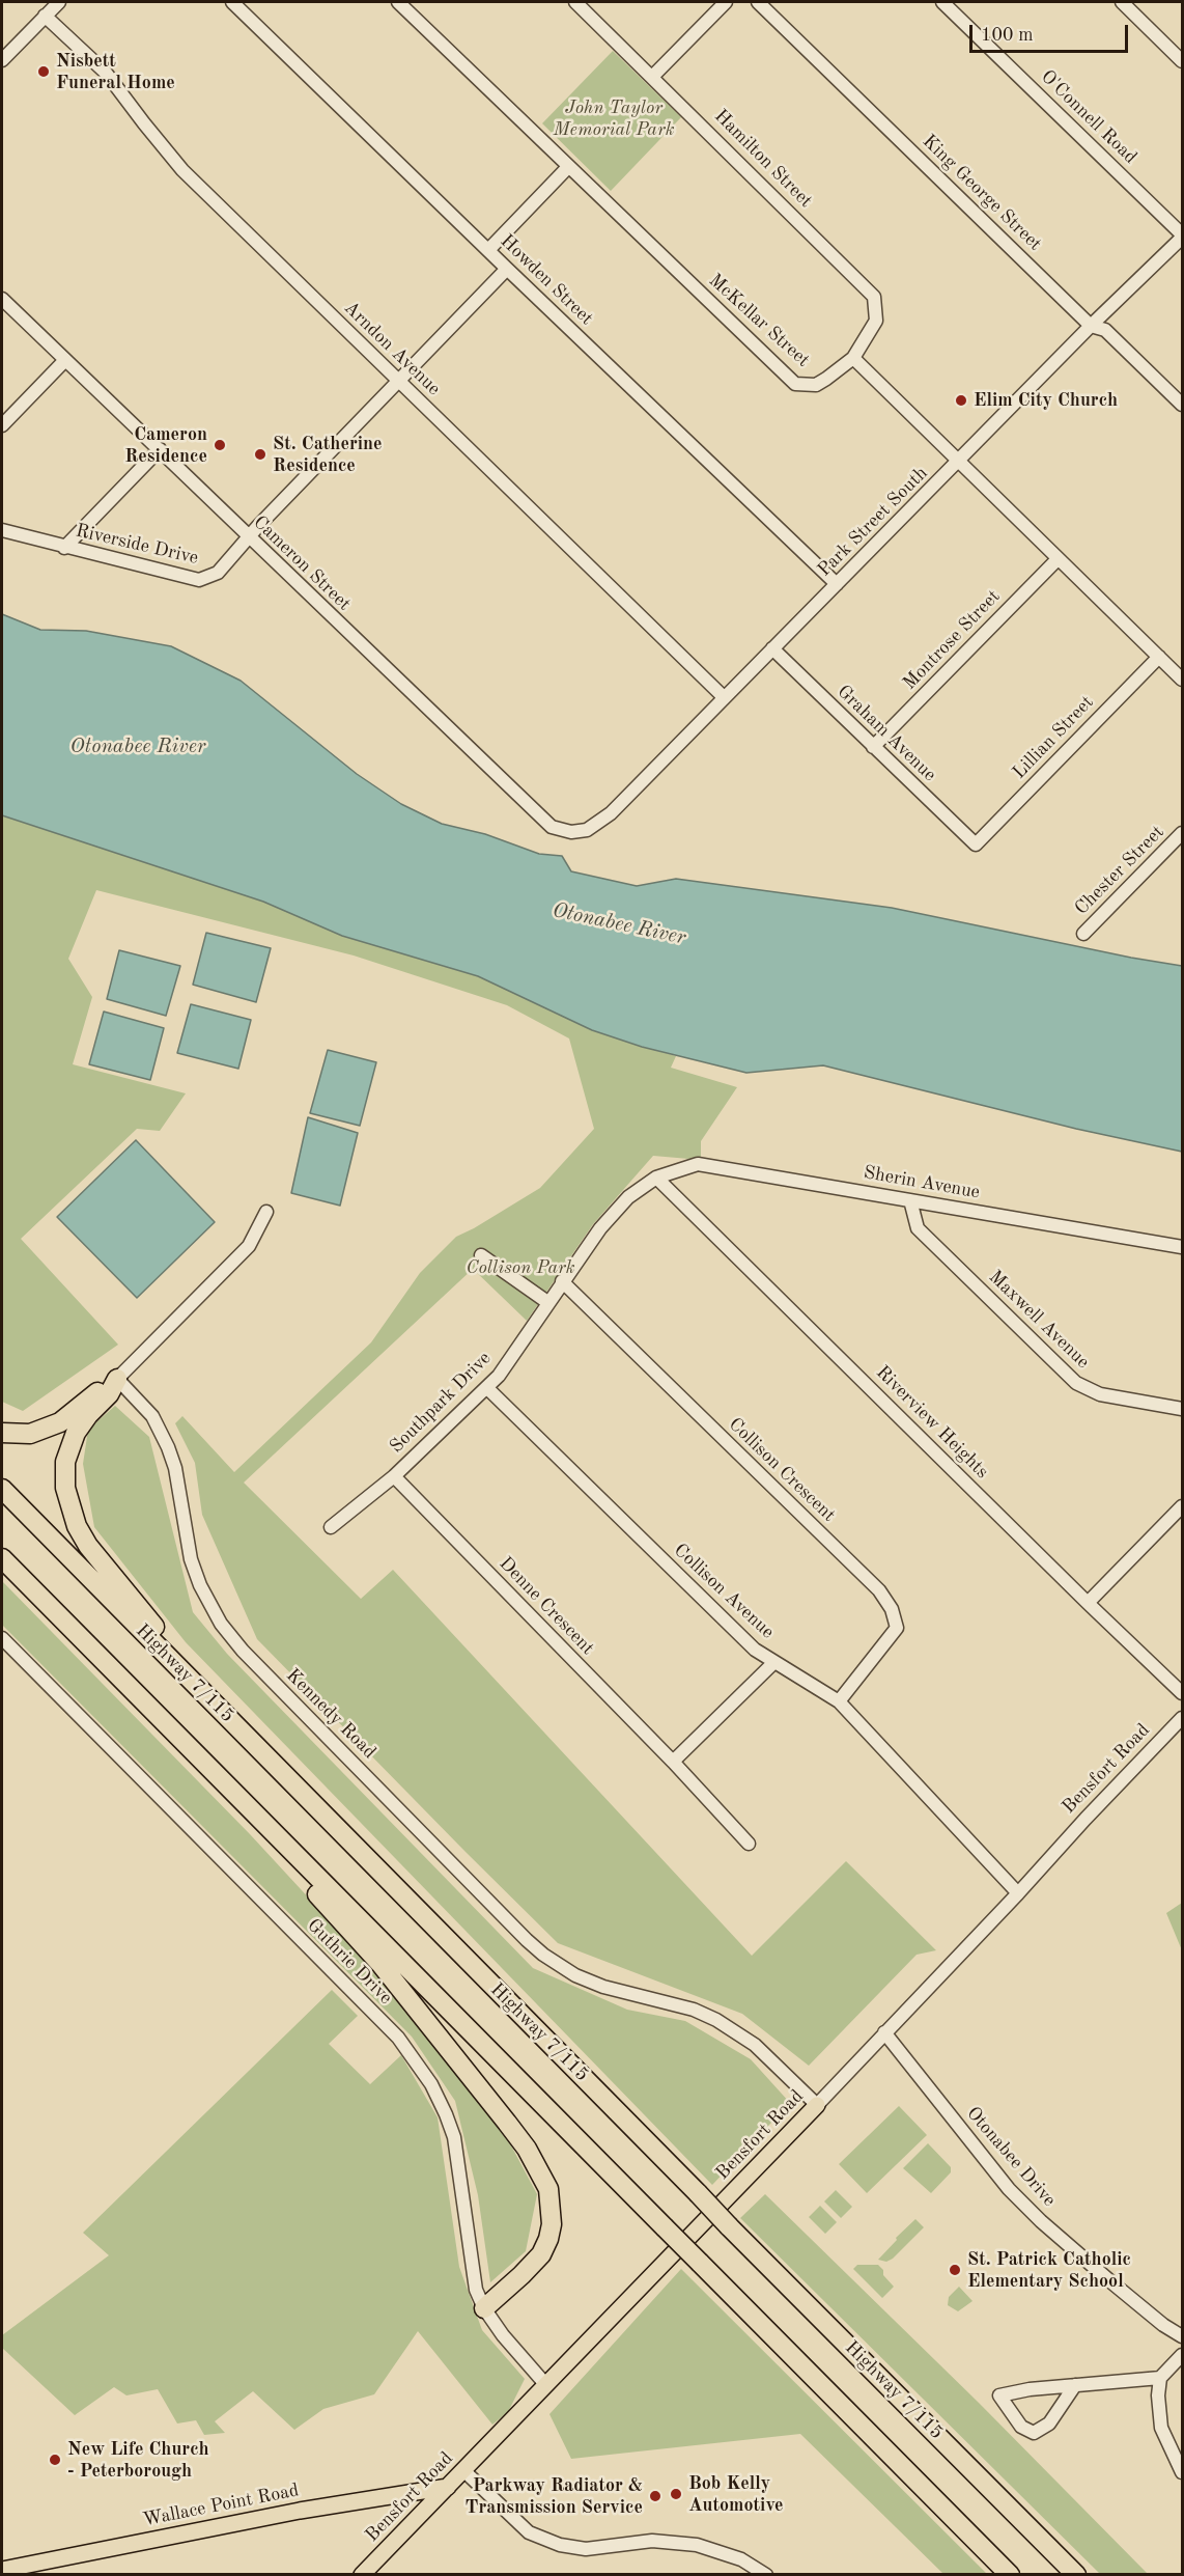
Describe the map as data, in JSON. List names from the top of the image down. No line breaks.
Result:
{"streets":{"highway":["Highway 7/115"],"main road":["Bensfort Road","Wallace Point Road"],"street":["O'Connell Road","Hamilton Street","King George Street","Howden Street","McKellar Street","Arndon Avenue","Park Street South","Riverside Drive","Cameron Street","Montrose Street","Graham Avenue","Lillian Street","Chester Street","Sherin Avenue","Maxwell Avenue","Southpark Drive","Riverview Heights","Collison Crescent","Collison Avenue","Denne Crescent","Kennedy Road","Guthrie Drive","Otonabee Drive"]},"crossings":[["O'Connell Road","Park Street South"],["Hamilton Street","McKellar Street"],["King George Street","Park Street South"],["Howden Street","Park Street South"],["Howden Street","Riverside Drive"],["Arndon Avenue","Park Street South"],["Arndon Avenue","Riverside Drive"],["Park Street South","Cameron Street"],["Park Street South","Graham Avenue"],["Riverside Drive","Cameron Street"],["Montrose Street","Graham Avenue"],["Graham Avenue","Lillian Street"],["Sherin Avenue","Maxwell Avenue"],["Sherin Avenue","Southpark Drive"],["Sherin Avenue","Riverview Heights"],["Southpark Drive","Riverview Heights"],["Southpark Drive","Collison Crescent"],["Southpark Drive","Collison Avenue"],["Southpark Drive","Denne Crescent"],["Collison Crescent","Collison Avenue"],["Collison Avenue","Bensfort Road"],["Kennedy Road","Bensfort Road"],["Bensfort Road","Guthrie Drive"],["Bensfort Road","Otonabee Drive"],["Bensfort Road","Wallace Point Road"]],"water":["Otonabee River"],"parks":["John Taylor Memorial Park","Collison Park"],"places":["Nisbett Funeral Home","Elim City Church","Cameron Residence","St. Catherine Residence","St. Patrick Catholic Elementary School","New Life Church - Peterborough","Bob Kelly Automotive","Parkway Radiator & Transmission Service"],"scale_bar":"100 m"}
